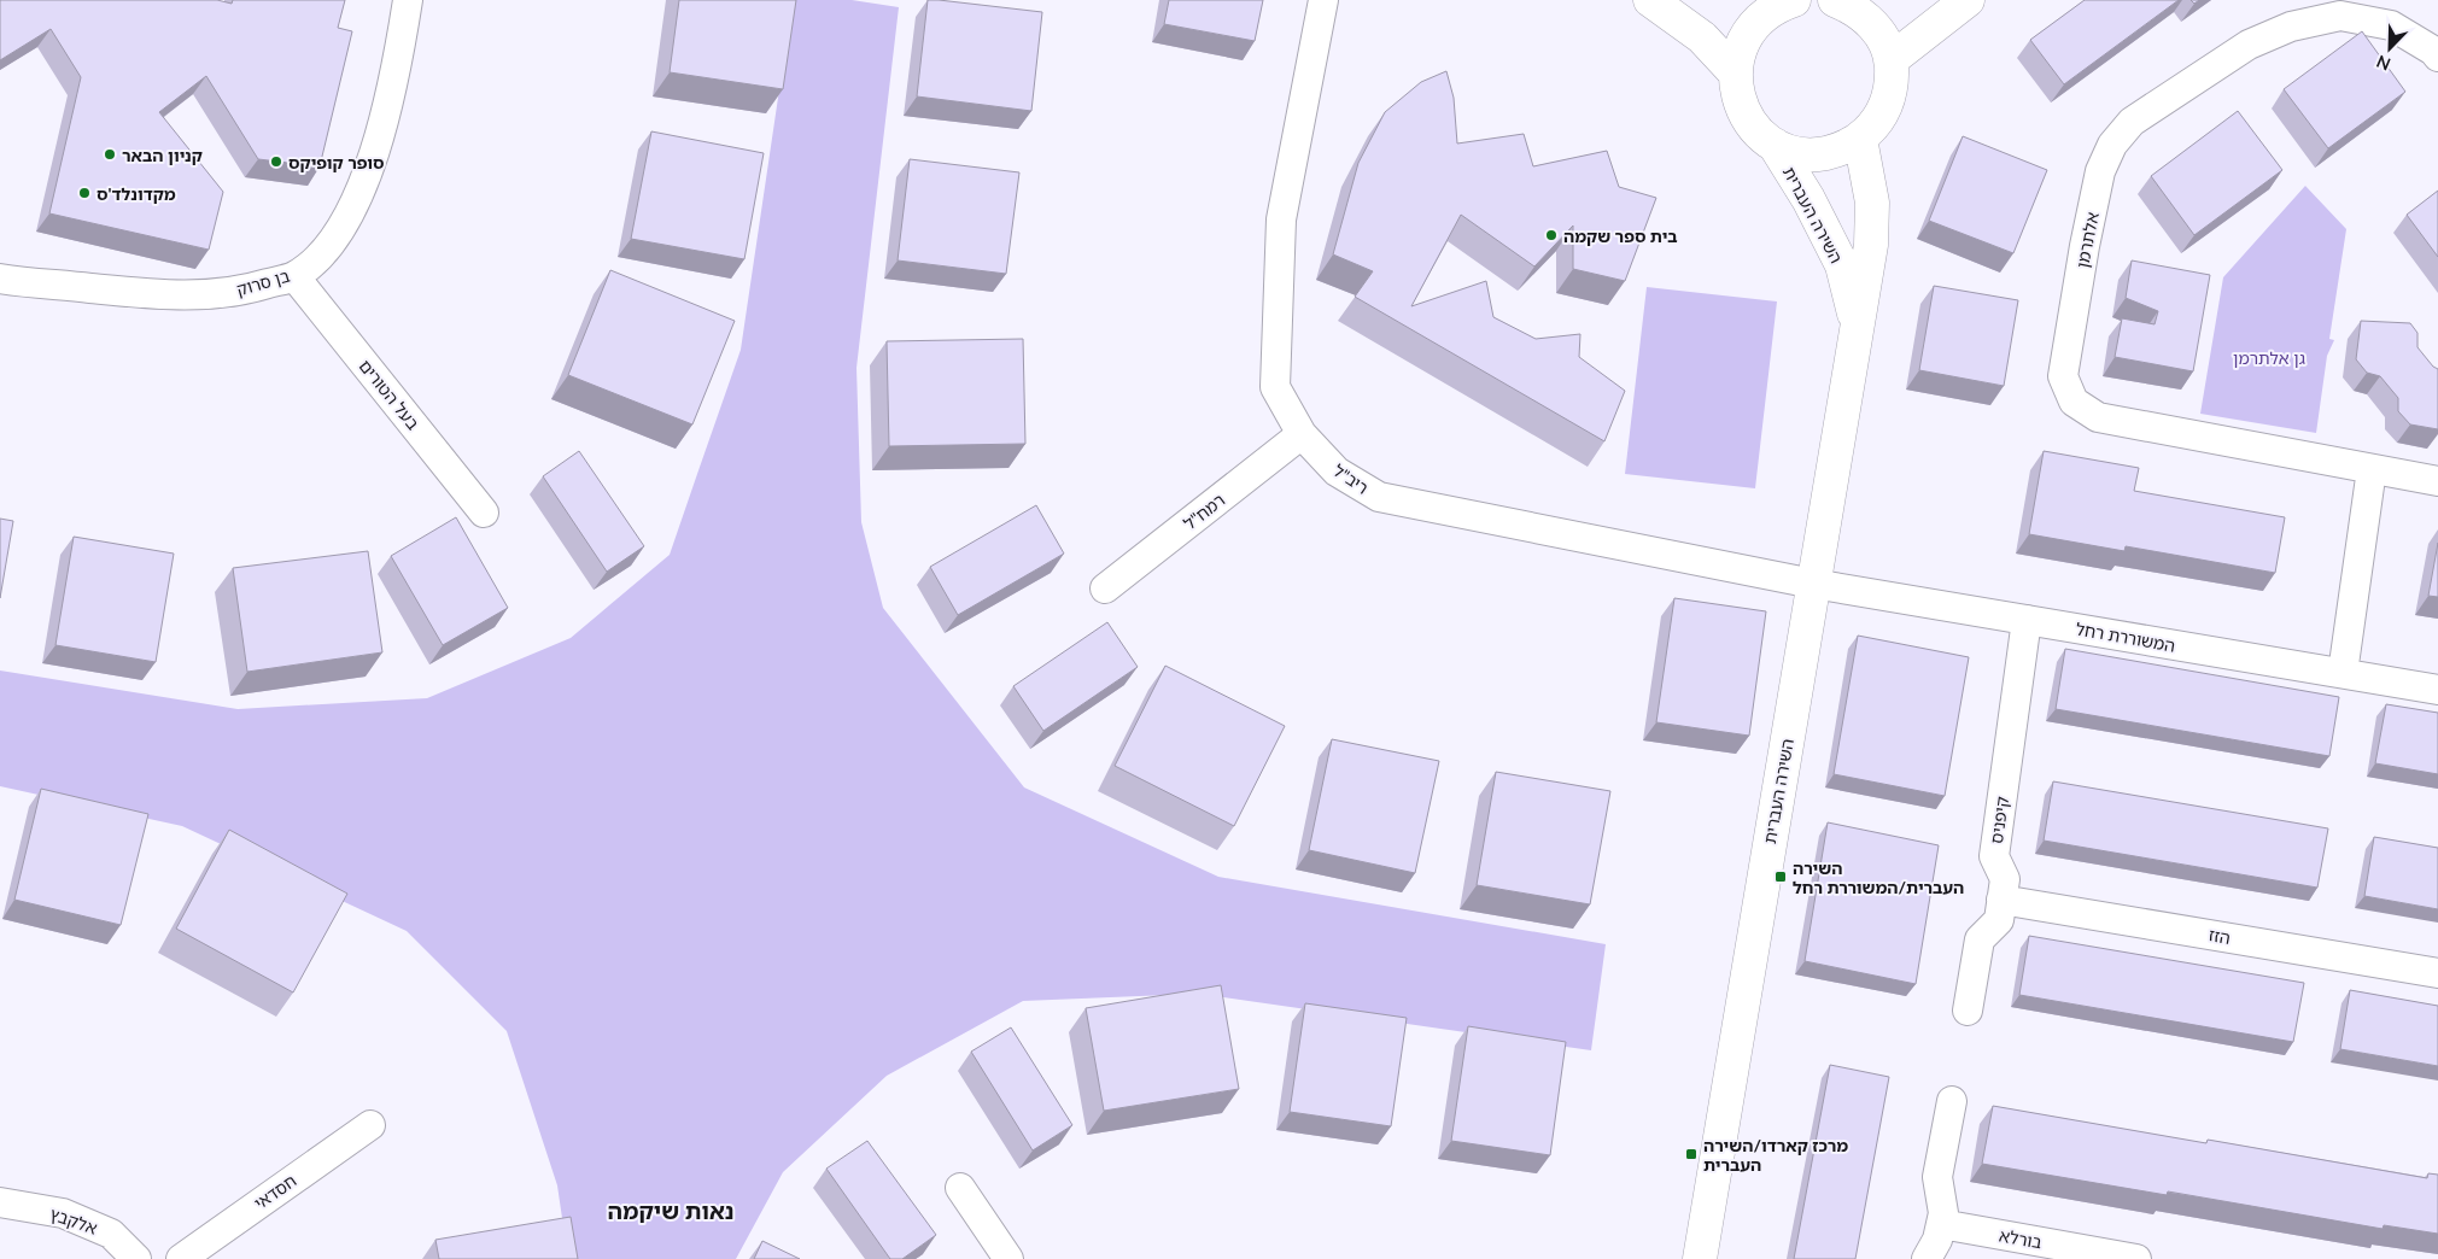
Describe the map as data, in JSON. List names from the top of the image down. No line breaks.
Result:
{"streets":{"street":["השירה העברית","אלתרמן","בן סרוק","בעל הטורים","ריב\"ל","רמח\"ל","המשוררת רחל","קיפניס","הזז","חסדאי","אלקבץ","בורלא"]},"crossings":[["השירה העברית","ריב\"ל"],["השירה העברית","המשוררת רחל"],["בן סרוק","בעל הטורים"],["ריב\"ל","רמח\"ל"],["ריב\"ל","המשוררת רחל"],["המשוררת רחל","קיפניס"],["קיפניס","הזז"]],"districts":["נאות שיקמה"],"parks":["גן אלתרמן"],"places":{"other":["קניון הבאר","סופר קופיקס","מקדונלד'ס","בית ספר שקמה"],"transit":["השירה העברית/המשוררת רחל","מרכז קארדו/השירה העברית"]},"north":"bottom left"}
